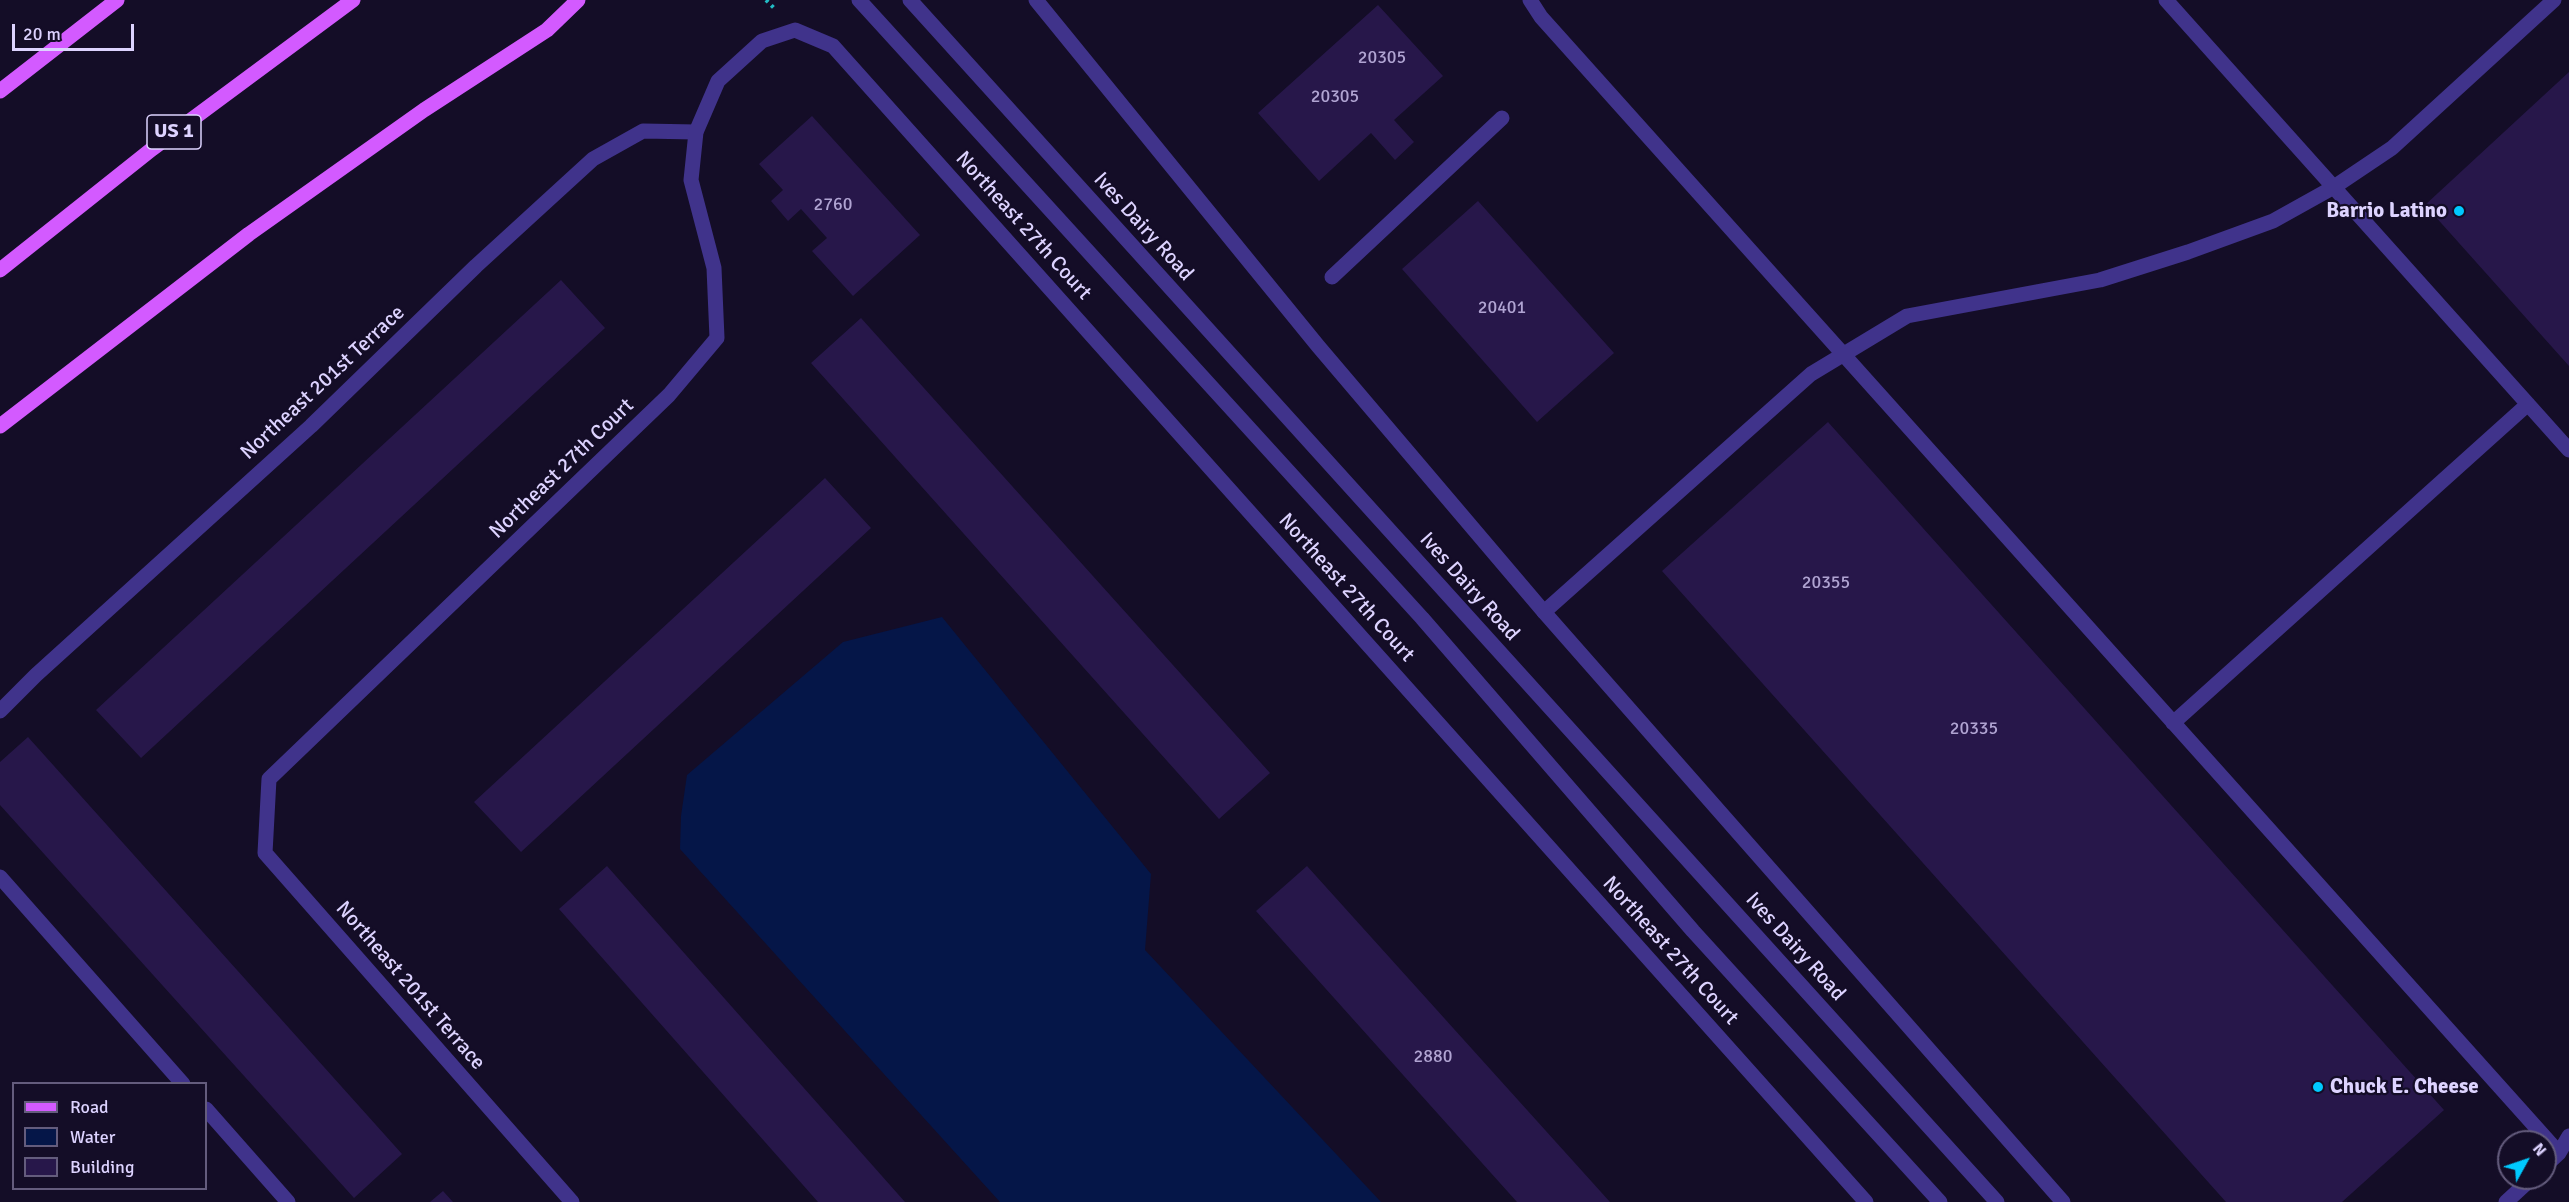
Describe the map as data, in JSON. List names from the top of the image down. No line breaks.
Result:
{"streets":{"main road":["US 1"],"street":["Northeast 27th Court","Ives Dairy Road","Northeast 201st Terrace"]},"crossings":[["Northeast 27th Court","Northeast 201st Terrace"]],"places":["Barrio Latino","Chuck E. Cheese"],"house_numbers":["20305","20305","2760","20401","20355","20335","2880"],"legend":["Road","Water","Building"],"scale_bar":"20 m","north":"top right"}
